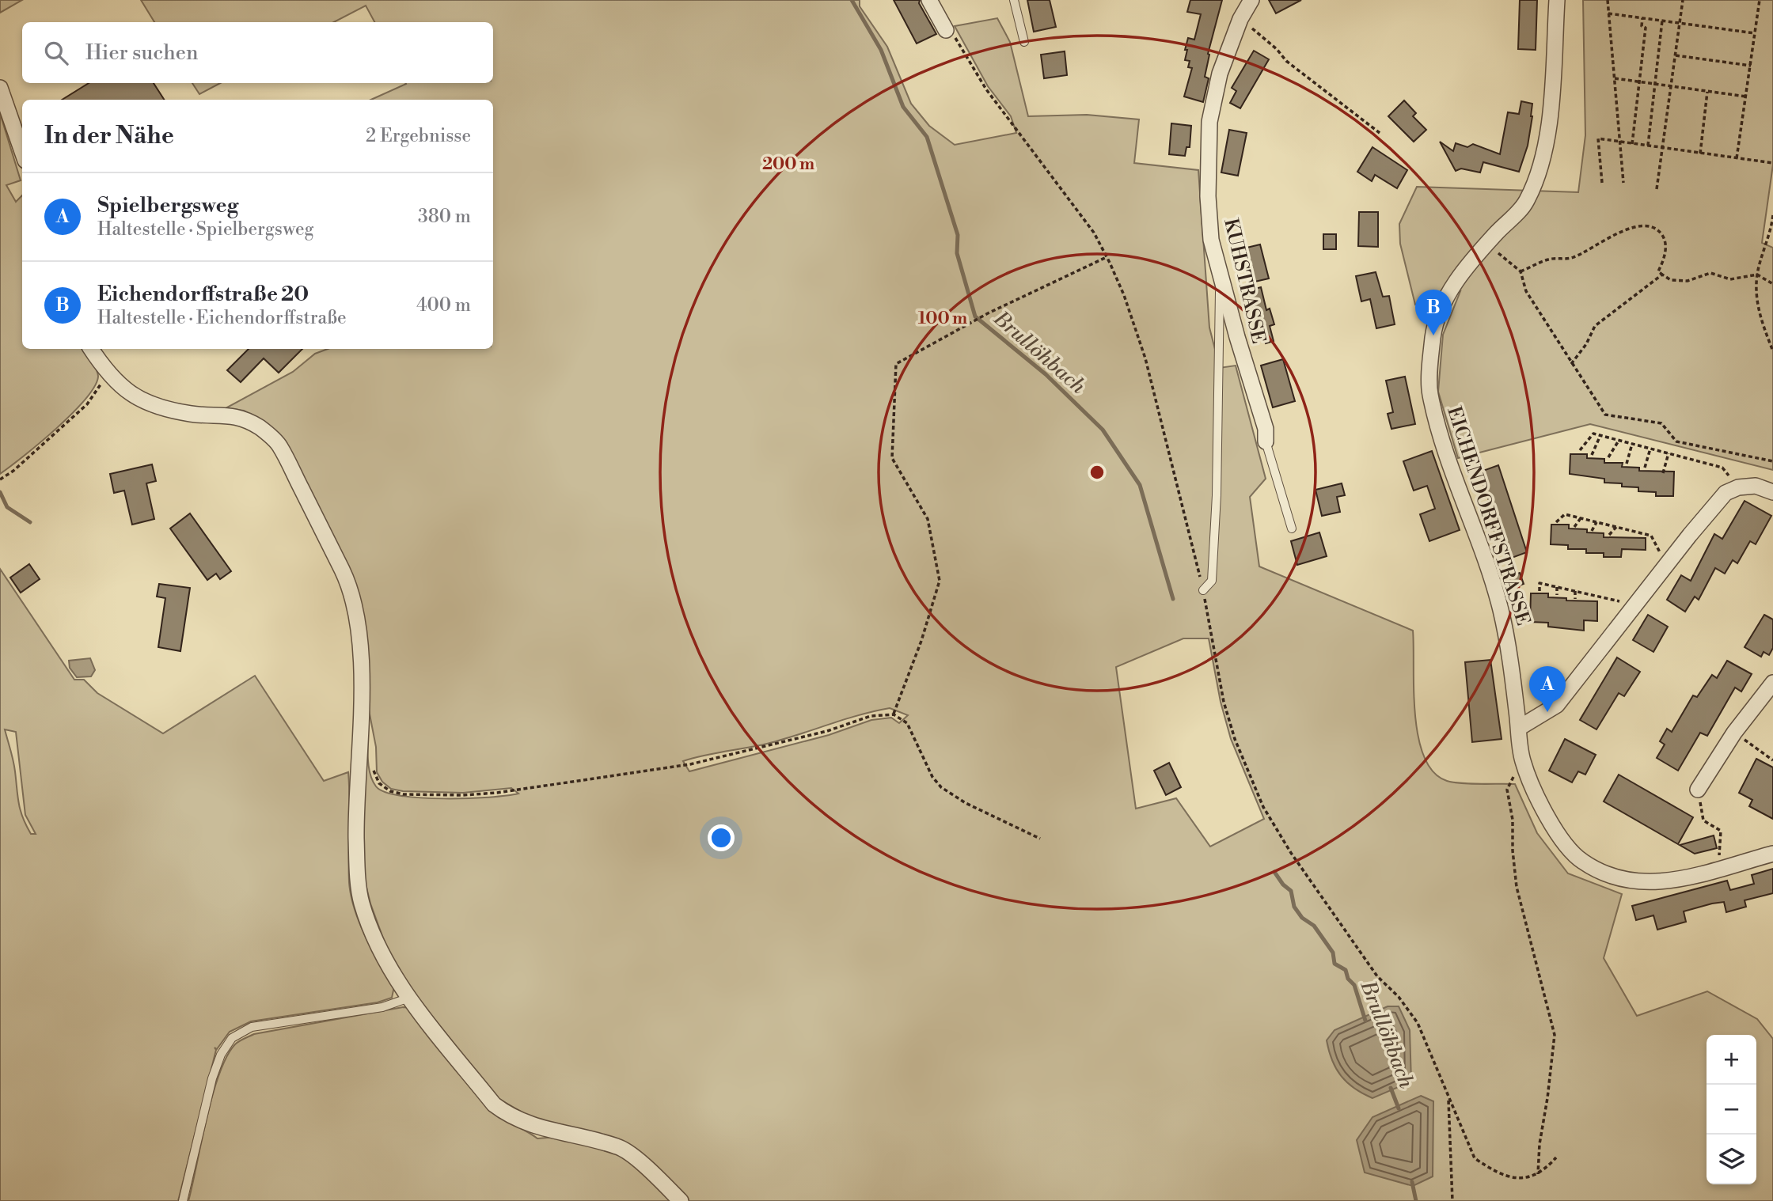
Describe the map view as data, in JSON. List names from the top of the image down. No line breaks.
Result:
{"streets":{"street":["KUHSTRASSE","EICHENDORFFSTRASSE"]},"water":["Brullöhbach"],"page":{"search":"Hier suchen","heading":["In der Nähe","2 Ergebnisse"],"list":[{"mark":"A","name":"Spielbergsweg","note":"Haltestelle · Spielbergsweg","value":"380 m"},{"mark":"B","name":"Eichendorffstraße 20","note":"Haltestelle · Eichendorffstraße","value":"400 m"}],"pins":["B","A"],"map_buttons":["+","−"]},"rings":["200 m","100 m"]}
